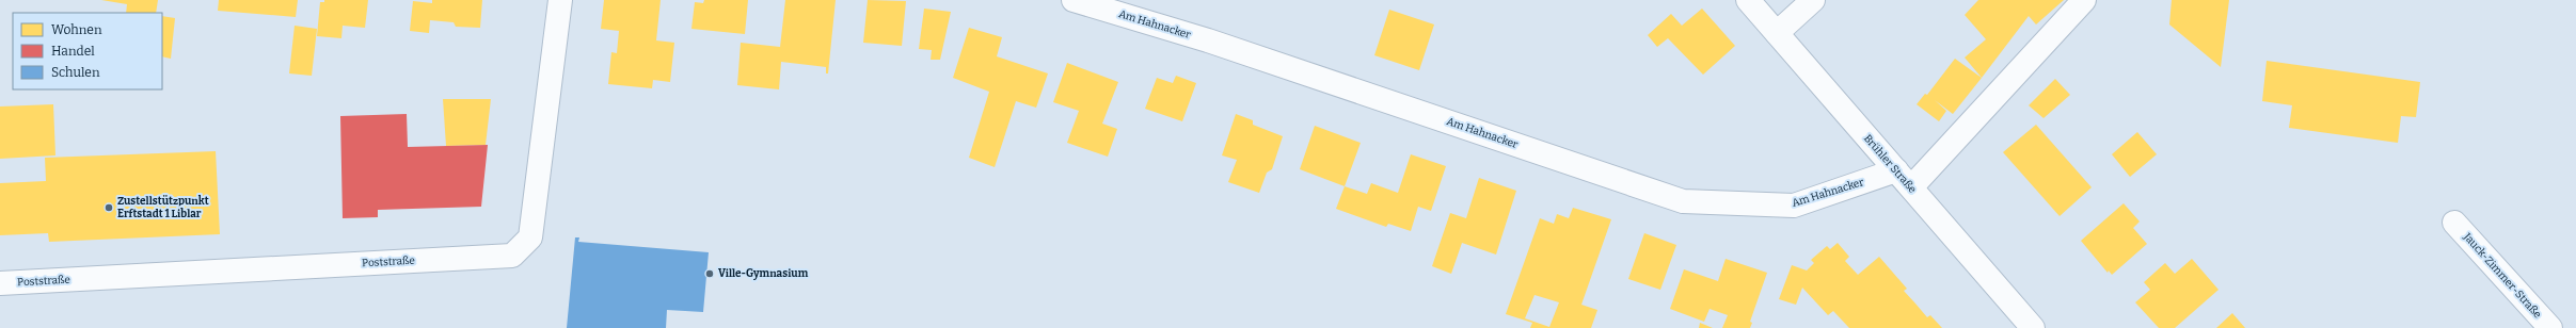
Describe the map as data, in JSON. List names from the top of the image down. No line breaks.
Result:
{"streets":{"street":["Am Hahnacker","Brühler Straße","Poststraße","Jauck-Zimmer-Straße"]},"crossings":[["Am Hahnacker","Brühler Straße"]],"places":["Zustellstützpunkt Erftstadt 1 Liblar","Ville-Gymnasium"],"legend":["Wohnen","Handel","Schulen"]}
